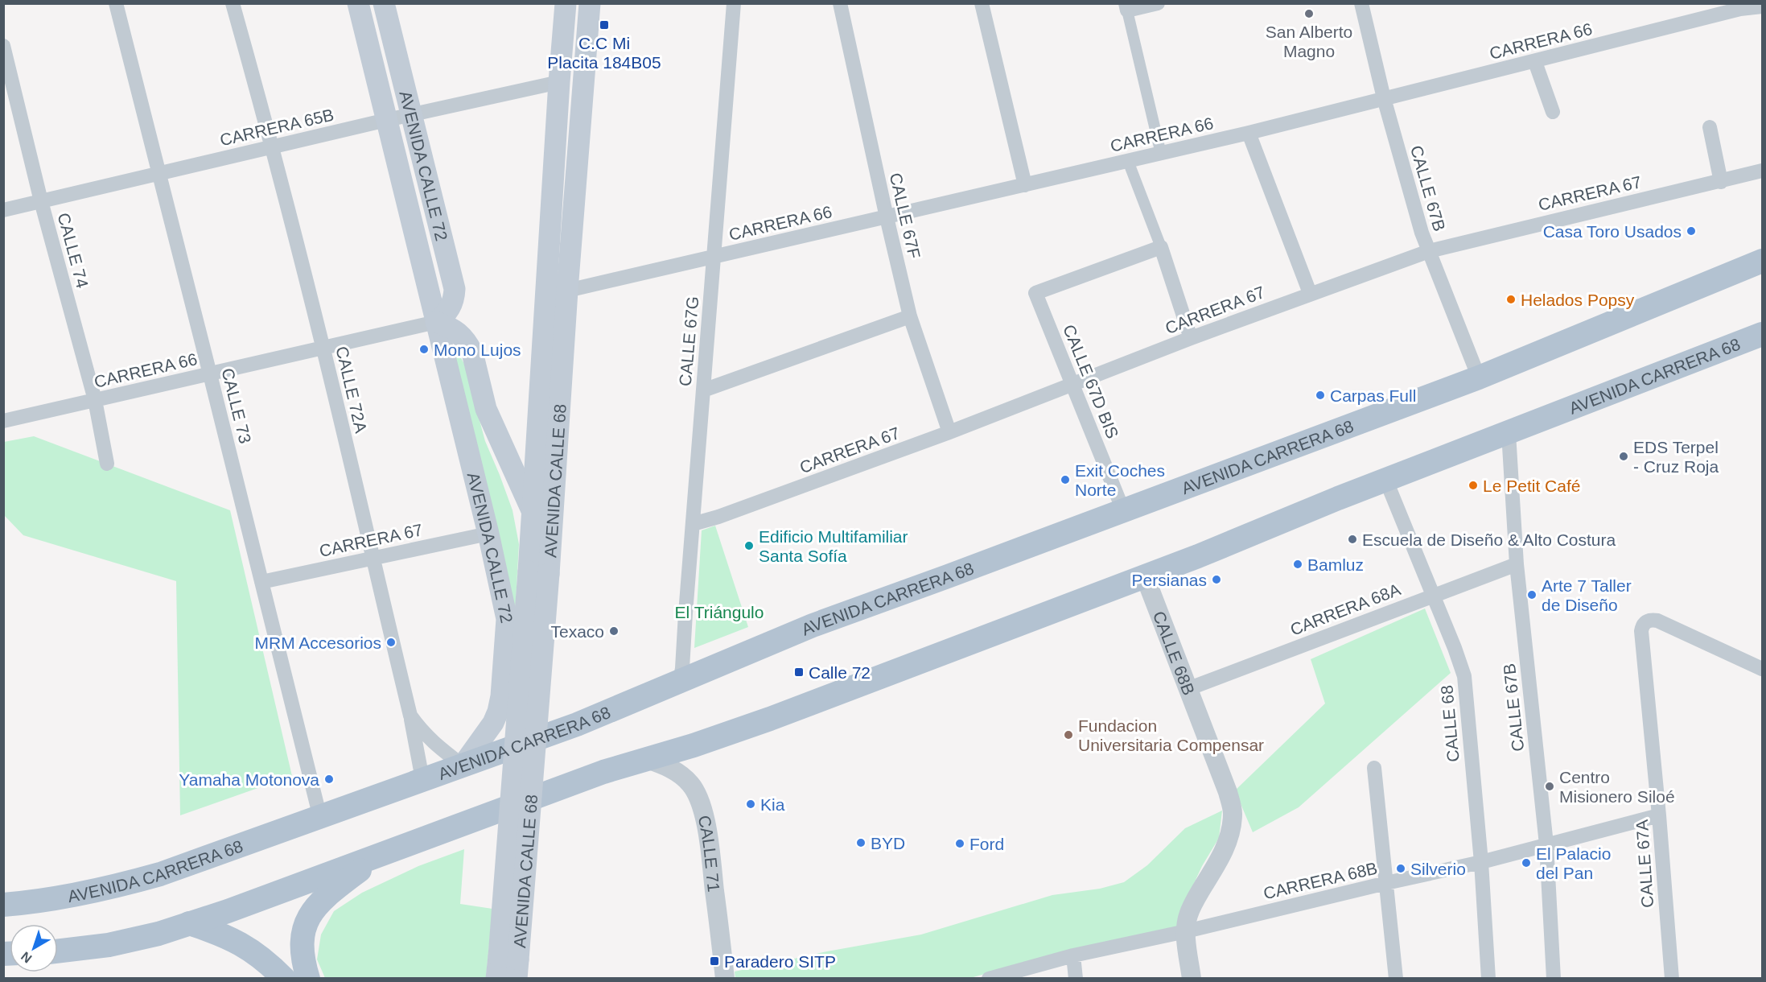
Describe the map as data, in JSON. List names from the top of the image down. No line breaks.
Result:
{"streets":{"main road":["AVENIDA CALLE 72","AVENIDA CARRERA 68","AVENIDA CALLE 68"],"street":["CARRERA 66","CARRERA 65B","CALLE 67B","CARRERA 67","CALLE 67F","CALLE 74","CALLE 67G","CALLE 67D BIS","CALLE 72A","CALLE 73","CARRERA 68A","CALLE 68B","CALLE 68","CALLE 71","CALLE 67A","CARRERA 68B"]},"crossings":[["CARRERA 66","AVENIDA CALLE 72"],["CARRERA 66","CALLE 67B"],["CARRERA 66","CALLE 67F"],["CARRERA 66","CALLE 74"],["CARRERA 66","CALLE 67G"],["CARRERA 66","CALLE 72A"],["CARRERA 66","CALLE 73"],["CARRERA 66","AVENIDA CALLE 68"],["CARRERA 65B","AVENIDA CALLE 72"],["CARRERA 65B","CALLE 74"],["CARRERA 65B","CALLE 72A"],["CARRERA 65B","CALLE 73"],["CARRERA 65B","AVENIDA CALLE 68"],["AVENIDA CALLE 72","CARRERA 67"],["AVENIDA CALLE 72","AVENIDA CARRERA 68"],["AVENIDA CALLE 72","CALLE 72A"],["CALLE 67B","CARRERA 67"],["CALLE 67B","AVENIDA CARRERA 68"],["CALLE 67B","CARRERA 68A"],["CALLE 67B","CARRERA 68B"],["CARRERA 67","CALLE 67F"],["CARRERA 67","CALLE 67G"],["CARRERA 67","CALLE 67D BIS"],["CARRERA 67","CALLE 72A"],["CARRERA 67","CALLE 73"],["CALLE 67G","AVENIDA CARRERA 68"],["AVENIDA CARRERA 68","CALLE 67D BIS"],["AVENIDA CARRERA 68","CALLE 72A"],["AVENIDA CARRERA 68","CALLE 73"],["AVENIDA CARRERA 68","CALLE 68B"],["AVENIDA CARRERA 68","CALLE 68"],["AVENIDA CARRERA 68","CALLE 71"],["CARRERA 68A","CALLE 68B"],["CARRERA 68A","CALLE 68"],["CALLE 68B","CARRERA 68B"],["CALLE 68","CARRERA 68B"],["CALLE 67A","CARRERA 68B"]],"parks":["El Triángulo"],"places":{"other":["San Alberto Magno","Casa Toro Usados","Helados Popsy","Mono Lujos","Carpas Full","EDS Terpel - Cruz Roja","Exit Coches Norte","Le Petit Café","Escuela de Diseño & Alto Costura","Edificio Multifamiliar Santa Sofía","Bamluz","Persianas","Arte 7 Taller de Diseño","Texaco","MRM Accesorios","Fundacion Universitaria Compensar","Yamaha Motonova","Centro Misionero Siloé","Kia","BYD","Ford","El Palacio del Pan","Silverio"],"transit":["C.C Mi Placita 184B05","Calle 72","Paradero SITP"]},"north":"bottom left"}
